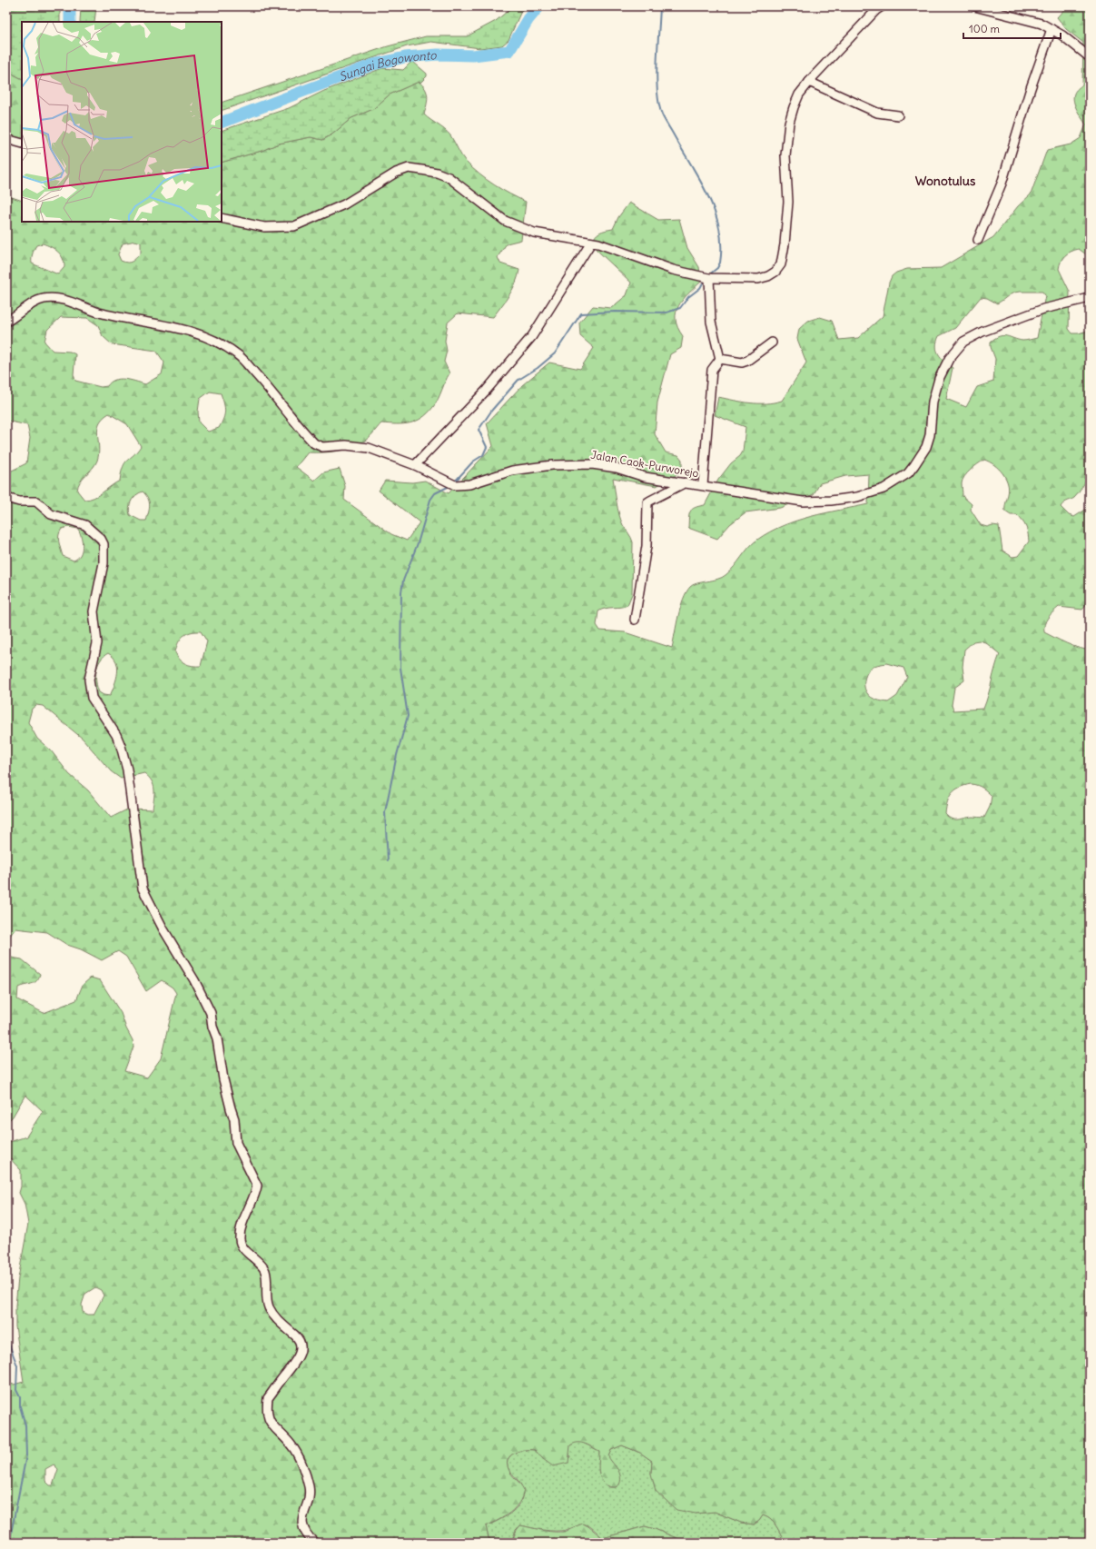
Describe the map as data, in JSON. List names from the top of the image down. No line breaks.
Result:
{"streets":{"street":["Jalan Caok-Purworejo"]},"districts":["Wonotulus"],"water":["Sungai Bogowonto"],"scale_bar":"100 m"}
